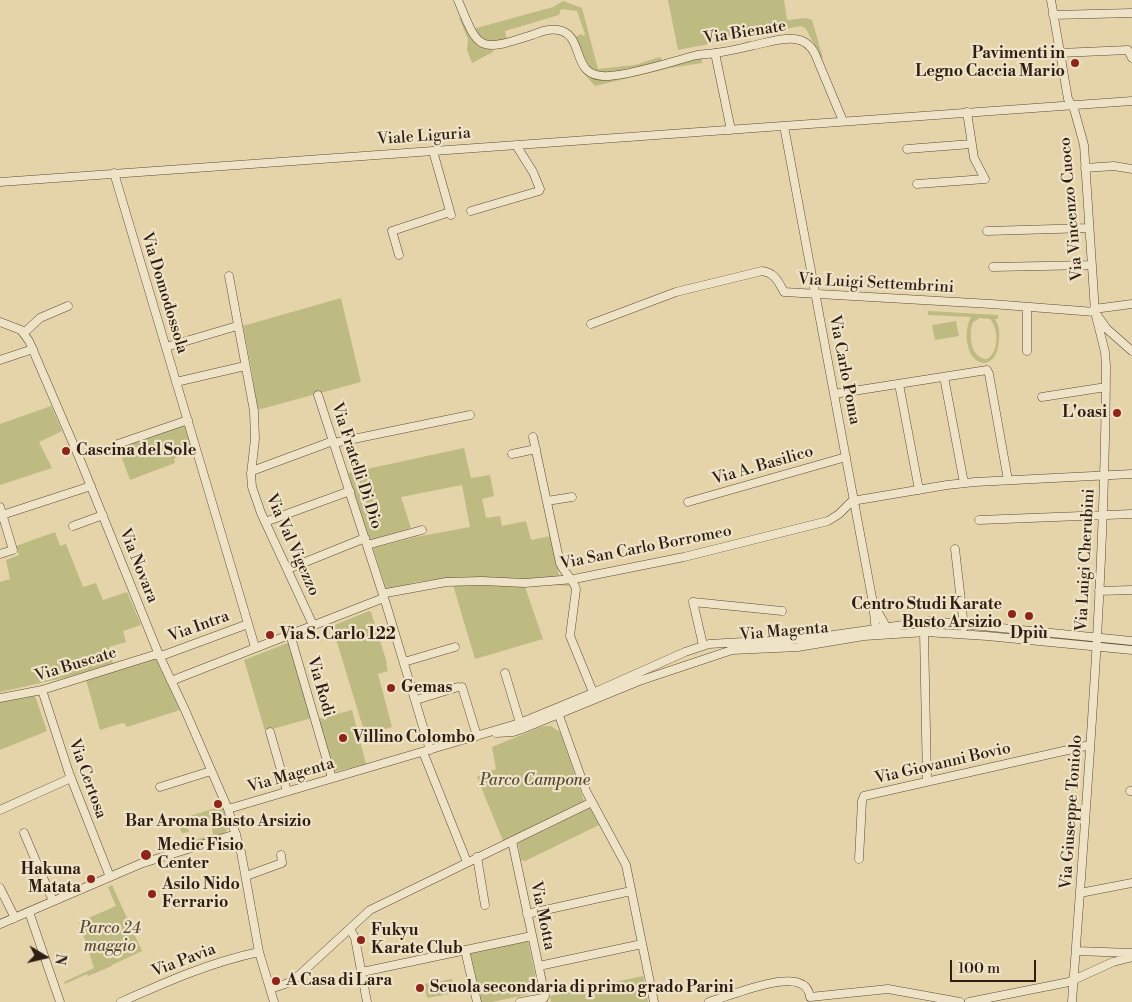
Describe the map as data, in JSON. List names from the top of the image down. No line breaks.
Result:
{"streets":{"street":["Via Bienate","Viale Liguria","Via Vincenzo Cuoco","Via Luigi Settembrini","Via Domodossola","Via Carlo Poma","Via Fratelli Di Dio","Via A. Basilico","Via Val Vigezzo","Via San Carlo Borromeo","Via Luigi Cherubini","Via Novara","Via Intra","Via Magenta","Via Buscate","Via Rodi","Via Giovanni Bovio","Via Certosa","Via Giuseppe Toniolo","Via Motta","Via Pavia"]},"crossings":[["Via Bienate","Viale Liguria"],["Viale Liguria","Via Domodossola"],["Viale Liguria","Via Carlo Poma"],["Via Vincenzo Cuoco","Via Luigi Settembrini"],["Via Vincenzo Cuoco","Via Luigi Cherubini"],["Via Luigi Settembrini","Via Carlo Poma"],["Via Domodossola","Via San Carlo Borromeo"],["Via Domodossola","Via Intra"],["Via Carlo Poma","Via A. Basilico"],["Via Carlo Poma","Via San Carlo Borromeo"],["Via Carlo Poma","Via Magenta"],["Via Fratelli Di Dio","Via San Carlo Borromeo"],["Via Fratelli Di Dio","Via Magenta"],["Via Val Vigezzo","Via San Carlo Borromeo"],["Via San Carlo Borromeo","Via Novara"],["Via San Carlo Borromeo","Via Rodi"],["Via Luigi Cherubini","Via Magenta"],["Via Luigi Cherubini","Via Giuseppe Toniolo"],["Via Novara","Via Intra"],["Via Novara","Via Magenta"],["Via Novara","Via Buscate"],["Via Novara","Via Pavia"],["Via Intra","Via Buscate"],["Via Magenta","Via Rodi"],["Via Magenta","Via Giuseppe Toniolo"],["Via Buscate","Via Certosa"],["Via Giovanni Bovio","Via Giuseppe Toniolo"]],"parks":["Parco Campone","Parco 24 maggio"],"places":["Pavimenti in Legno Caccia Mario","L'oasi","Cascina del Sole","Centro Studi Karate Busto Arsizio","Dpiù","Via S. Carlo 122","Gemas","Villino Colombo","Bar Aroma Busto Arsizio","Medic Fisio Center","Hakuna Matata","Asilo Nido Ferrario","Fukyu Karate Club","A Casa di Lara","Scuola secondaria di primo grado Parini"],"scale_bar":"100 m","north":"right"}
